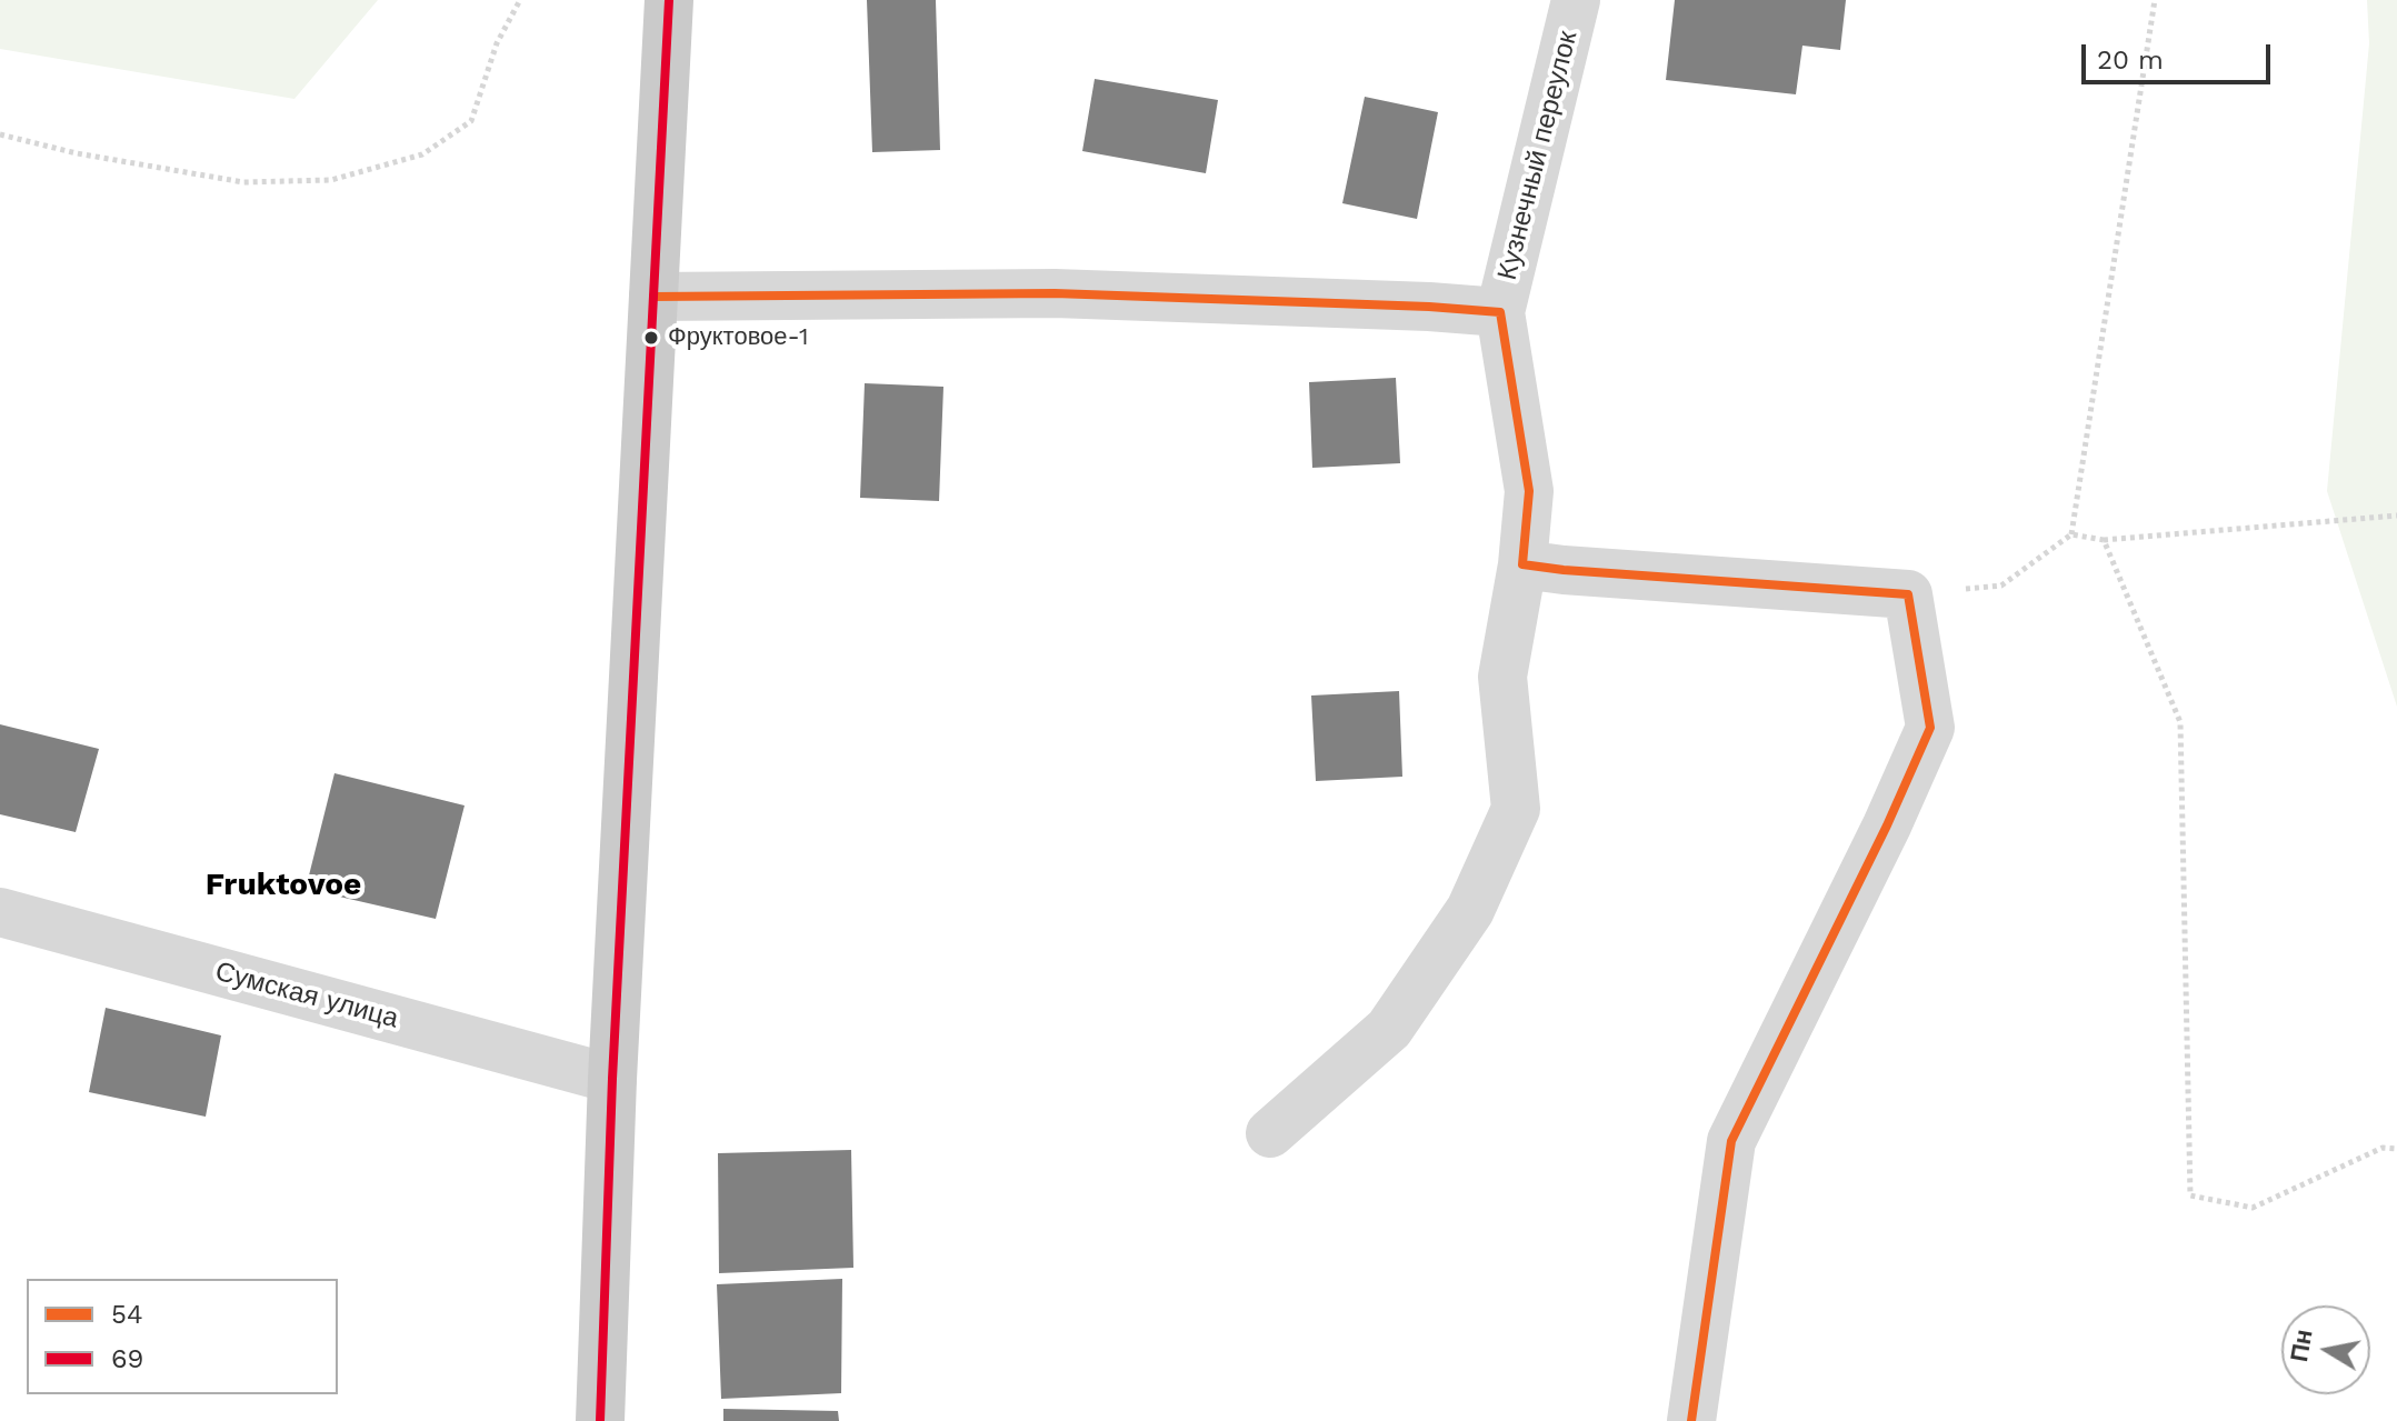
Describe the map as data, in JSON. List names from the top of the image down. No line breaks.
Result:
{"streets":{"street":["Кузнечный переулок","Сумская улица"]},"districts":["Fruktovoe"],"places":["Фруктовое-1"],"lines":["transit line 69","transit line 54"],"legend":["54","69"],"scale_bar":"20 m","north":"left"}
